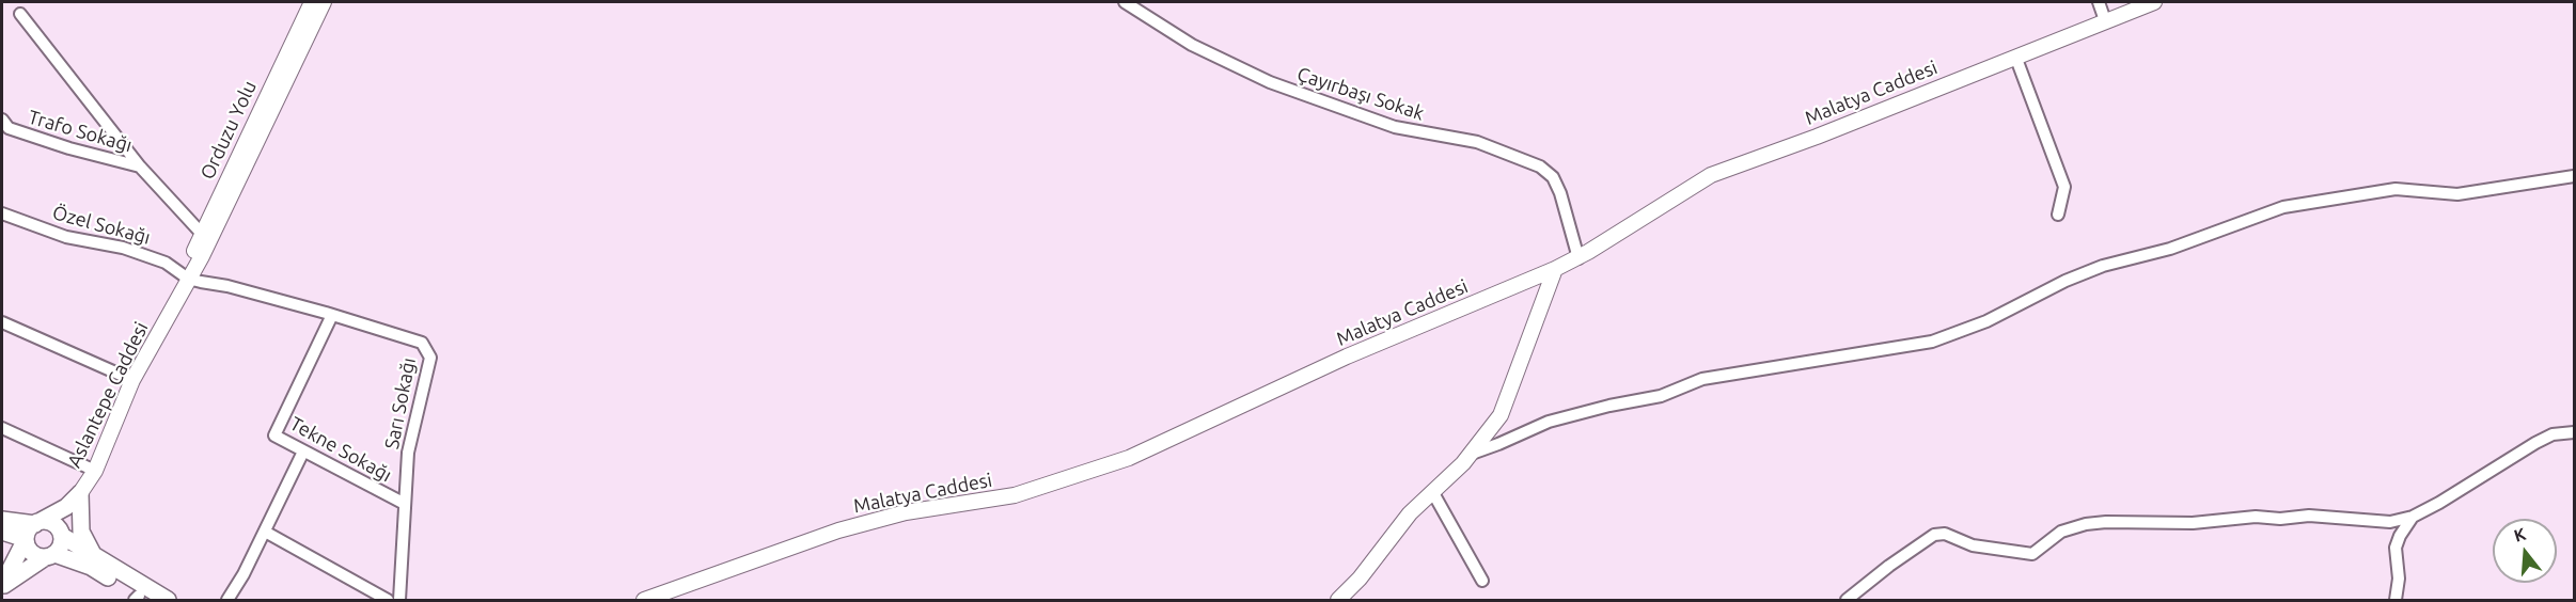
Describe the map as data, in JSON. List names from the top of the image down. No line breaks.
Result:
{"streets":{"street":["Malatya Caddesi","Çayırbaşı Sokak","Orduzu Yolu","Trafo Sokağı","Özel Sokağı","Aslantepe Caddesi","Sarı Sokağı","Tekne Sokağı"]},"crossings":[["Malatya Caddesi","Çayırbaşı Sokak"],["Orduzu Yolu","Trafo Sokağı"],["Orduzu Yolu","Özel Sokağı"],["Orduzu Yolu","Aslantepe Caddesi"],["Orduzu Yolu","Sarı Sokağı"],["Özel Sokağı","Aslantepe Caddesi"],["Özel Sokağı","Sarı Sokağı"],["Aslantepe Caddesi","Sarı Sokağı"],["Sarı Sokağı","Tekne Sokağı"]],"north":"top"}
